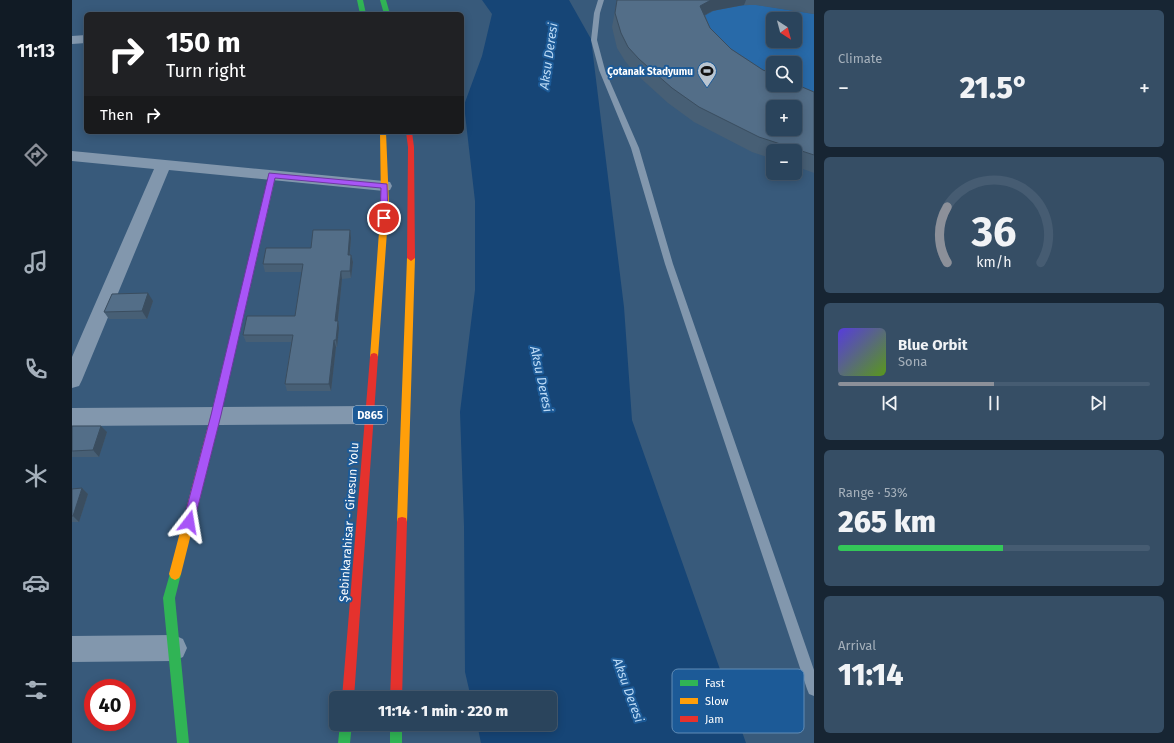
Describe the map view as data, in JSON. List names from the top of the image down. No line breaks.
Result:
{"streets":{"main road":["D865","Şebinkarahisar - Giresun Yolu"]},"water":["Aksu Deresi"],"places":{"sports":["Çotanak Stadyumu"]},"legend":["Fast","Slow","Jam"],"north":"bottom right","page":{"tabs":"11:13","tile":["Climate",["Range · 53%","265 km"],["Arrival","11:14"]],"map_buttons":["+","−"],"turn":["150 m","Turn right"],"heat":["−","21.5°","+"],"then":"Then","song":["Blue Orbit","Sona"],"limit":"40","trip":"11:14 · 1 min · 220 m","gauge":["36","km/h"]}}
